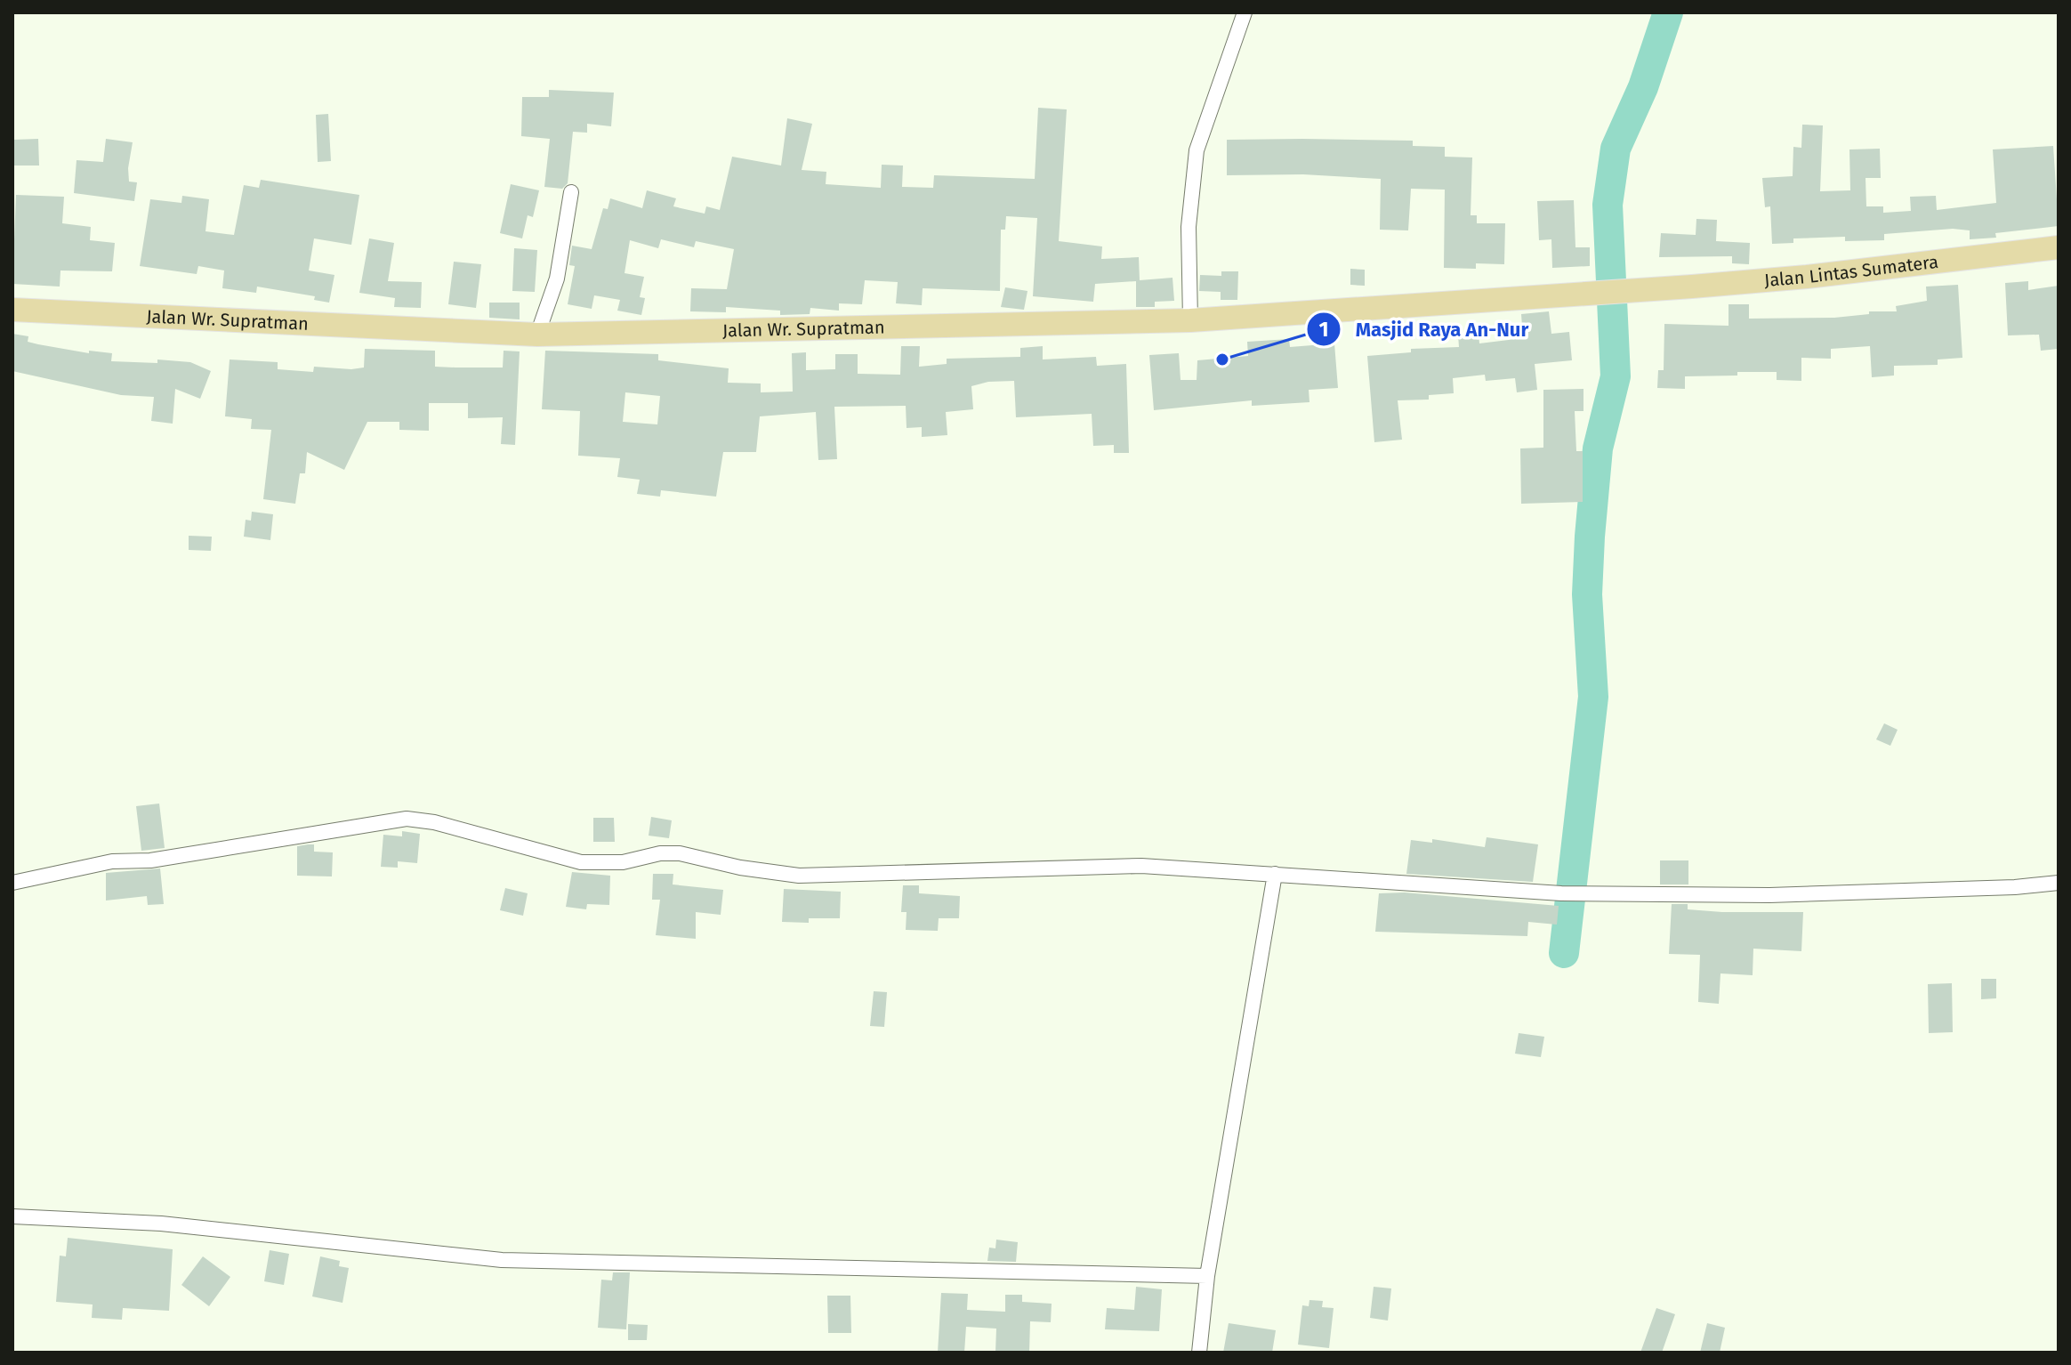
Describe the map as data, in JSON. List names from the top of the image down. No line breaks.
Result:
{"streets":{"main road":["Jalan Lintas Sumatera","Jalan Wr. Supratman"]},"crossings":[["Jalan Lintas Sumatera","Jalan Wr. Supratman"]],"places":["Masjid Raya An-Nur"]}
